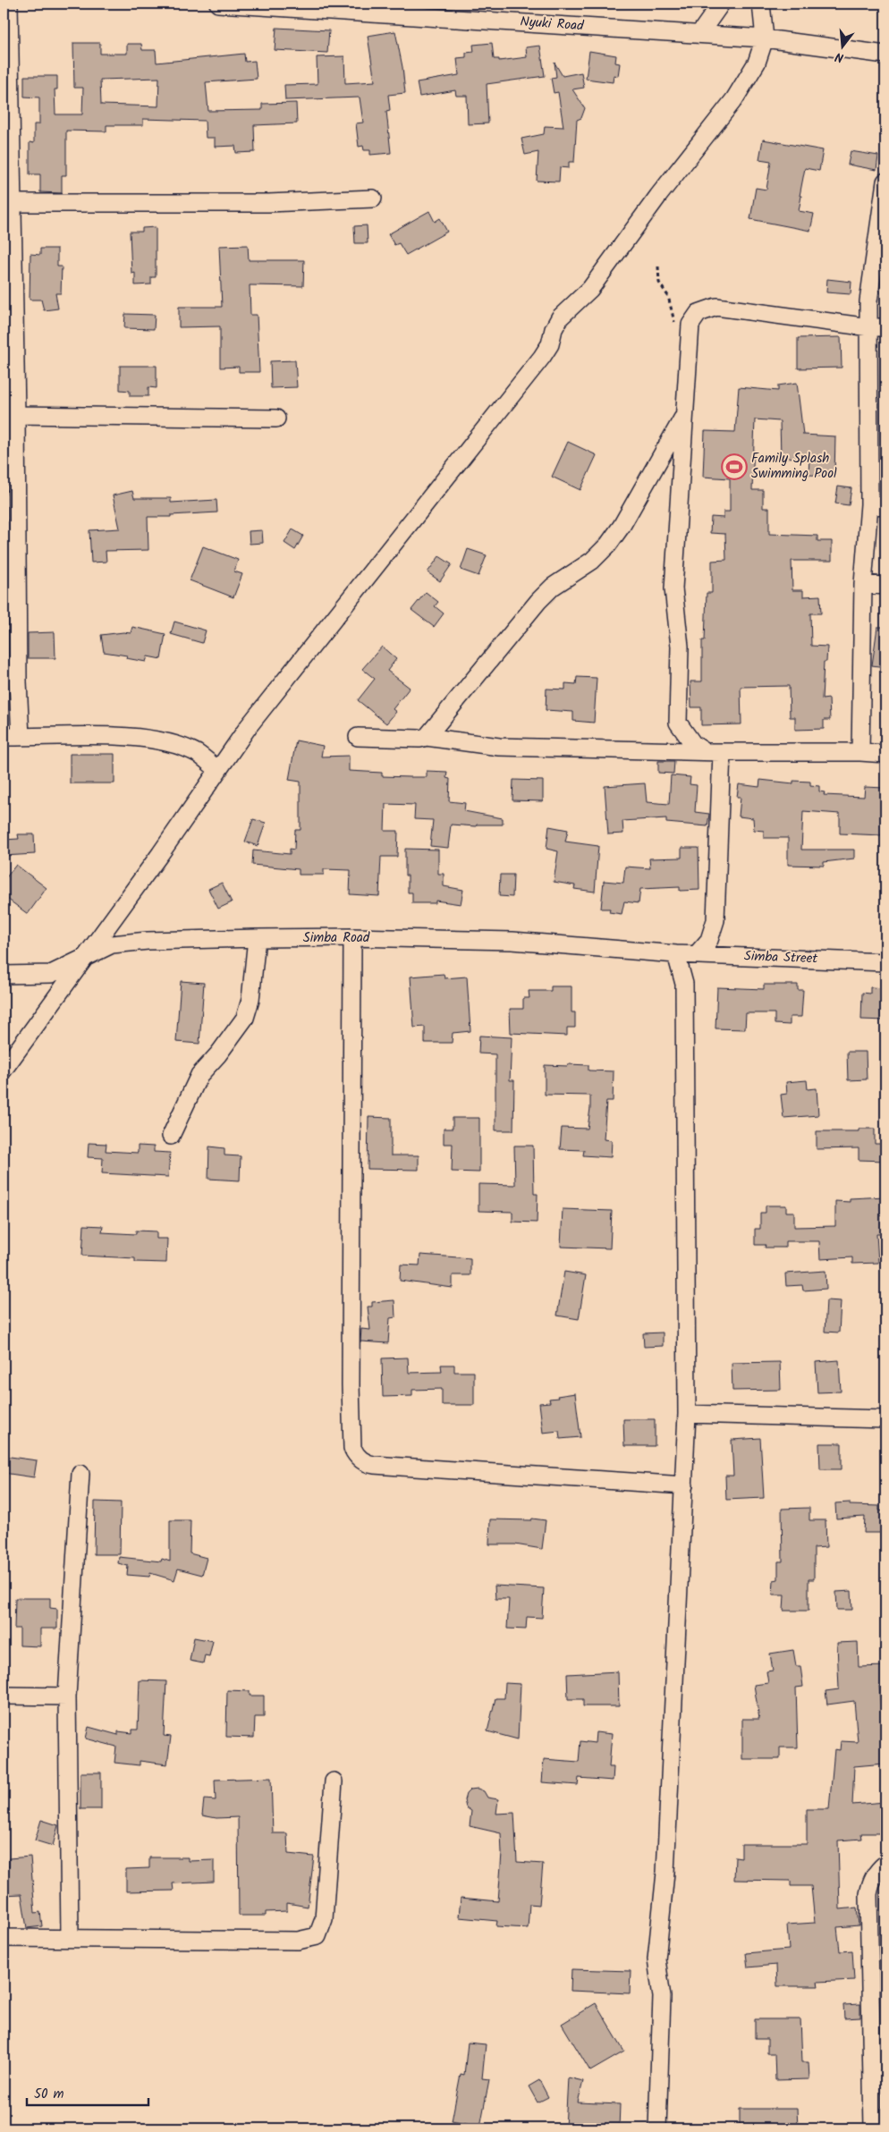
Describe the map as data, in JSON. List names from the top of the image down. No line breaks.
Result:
{"streets":{"street":["Nyuki Road","Simba Road","Simba Street"]},"crossings":[["Simba Road","Simba Street"]],"places":{"sports":["Family Splash Swimming Pool"]},"scale_bar":"50 m","north":"bottom"}
